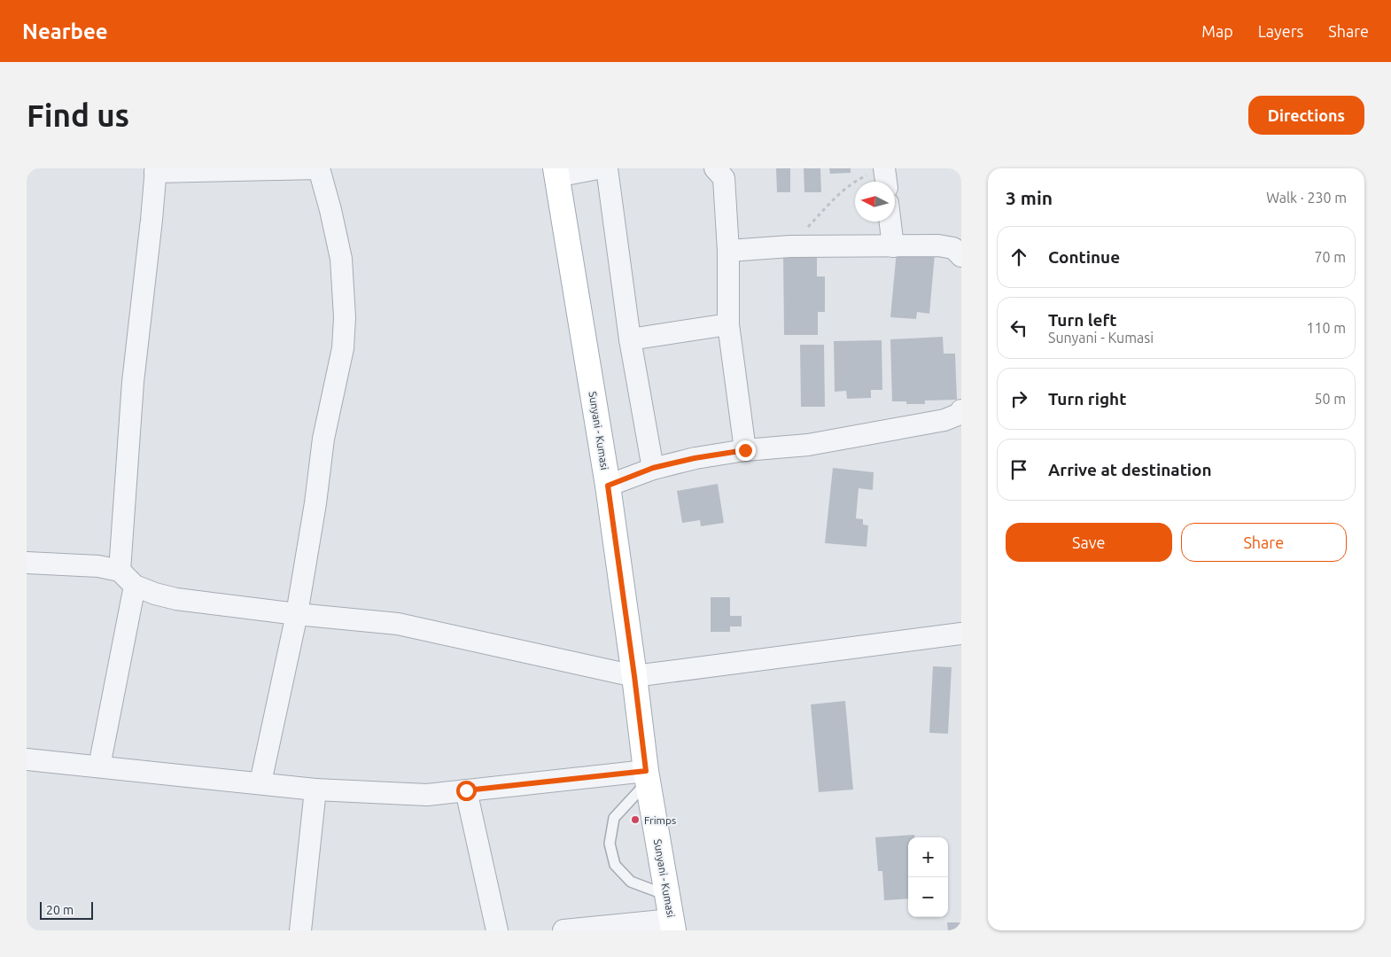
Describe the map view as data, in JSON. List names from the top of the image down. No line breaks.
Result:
{"streets":{"main road":["Sunyani - Kumasi"]},"places":["Frimps"],"scale_bar":"20 m","north":"left","page":{"header":"Nearbee","nav":["Map","Layers","Share"],"buttons":["Directions",["Save","Share"]],"title":"Find us","heading":["3 min","Walk · 230 m"],"list":[["Continue","70 m"],["Turn left","Sunyani - Kumasi","110 m"],["Turn right","50 m"],"Arrive at destination"],"map_buttons":["+","−"],"scale":"20 m"}}
